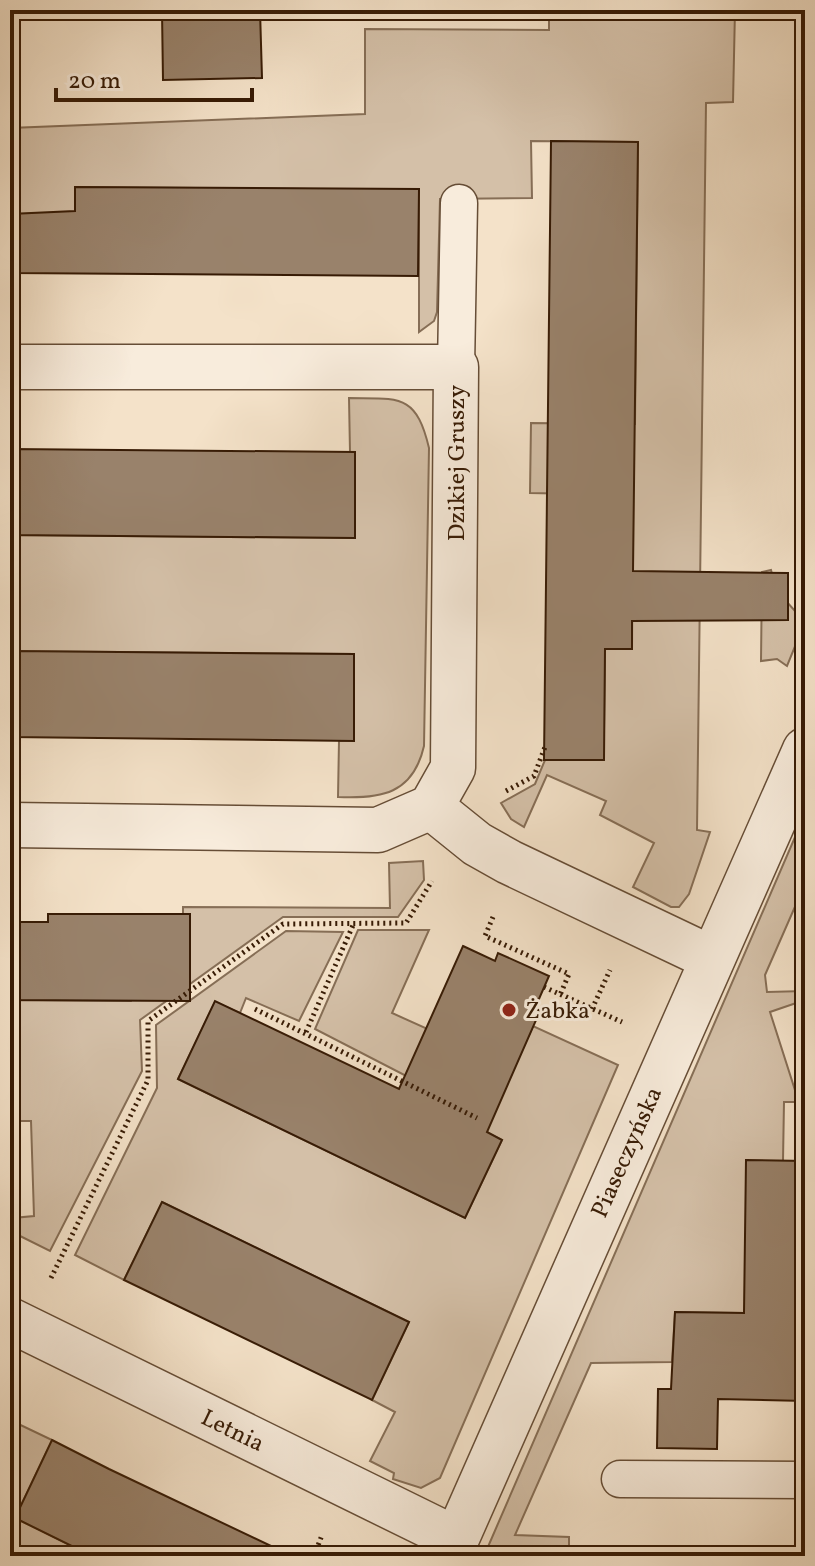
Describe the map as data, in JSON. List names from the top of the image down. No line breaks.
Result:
{"streets":{"street":["Dzikiej Gruszy","Piaseczyńska","Letnia"]},"crossings":[["Piaseczyńska","Letnia"]],"places":["Żabka"],"scale_bar":"20 m"}
